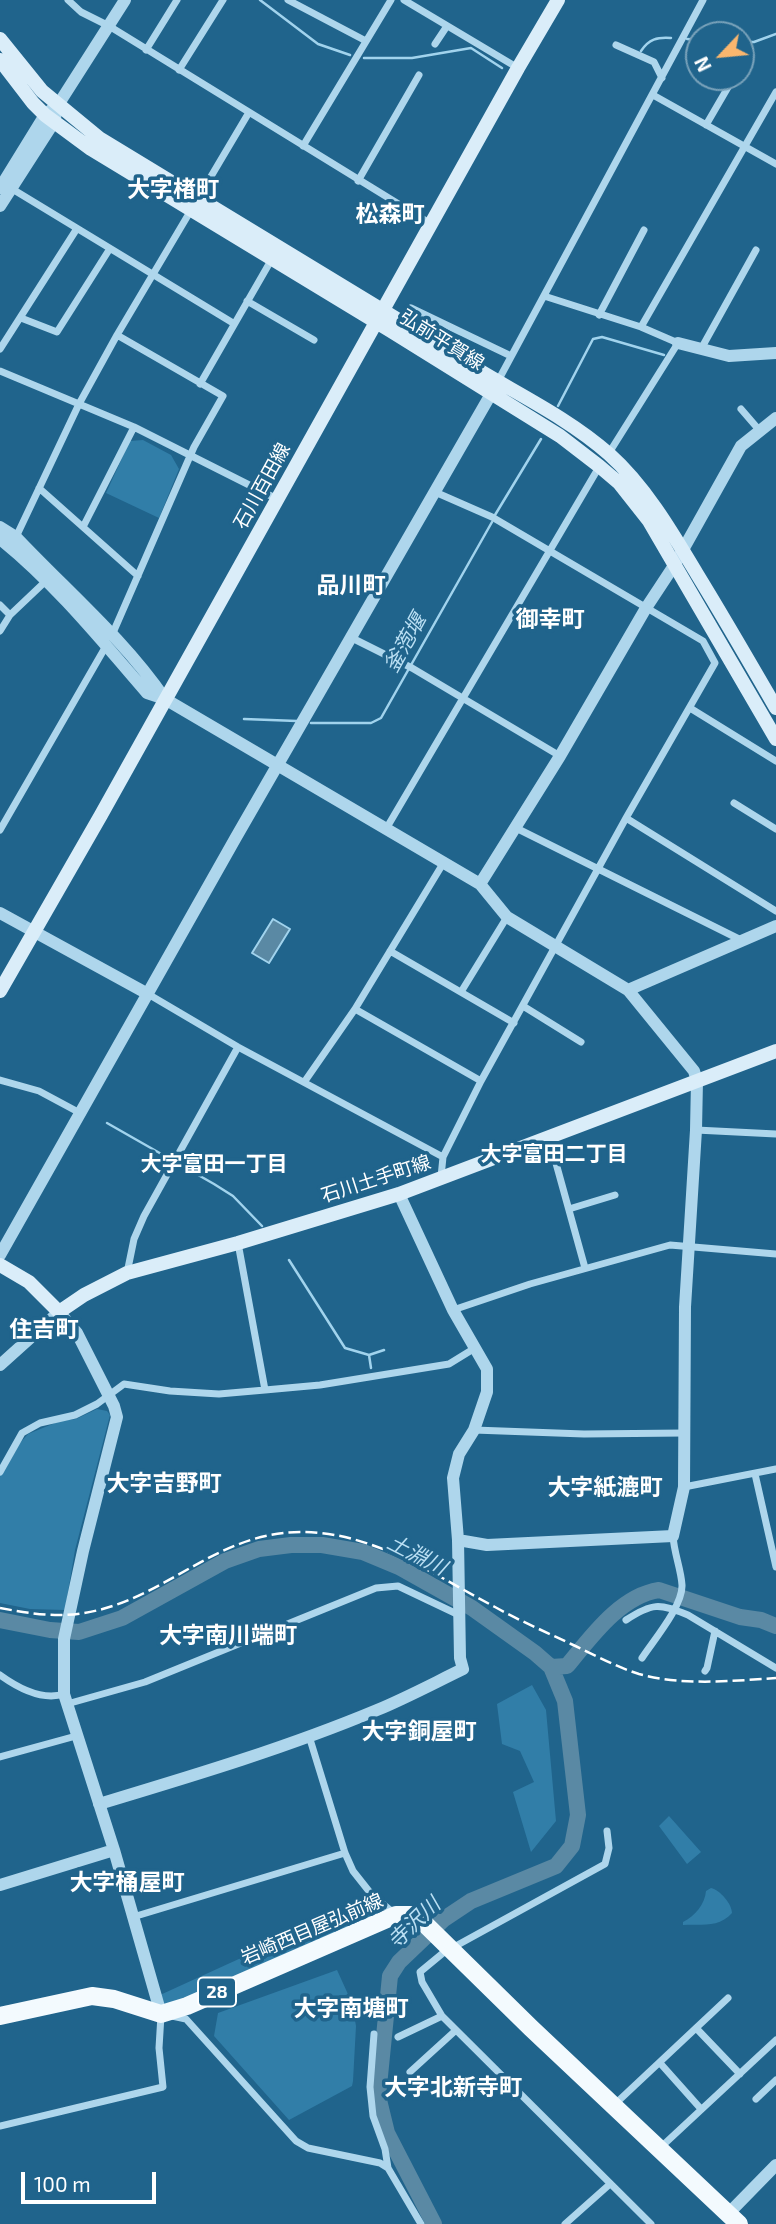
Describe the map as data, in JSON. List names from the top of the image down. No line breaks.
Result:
{"streets":{"main road":["弘前平賀線","石川百田線","石川土手町線","岩崎西目屋弘前線","28"]},"crossings":[["弘前平賀線","石川百田線"]],"districts":["大字楮町","松森町","品川町","御幸町","大字富田二丁目","大字富田一丁目","住吉町","大字吉野町","大字紙漉町","大字南川端町","大字銅屋町","大字桶屋町","大字南塘町","大字北新寺町"],"water":["釜萢堰","土淵川","寺沢川"],"scale_bar":"100 m","north":"bottom left"}
